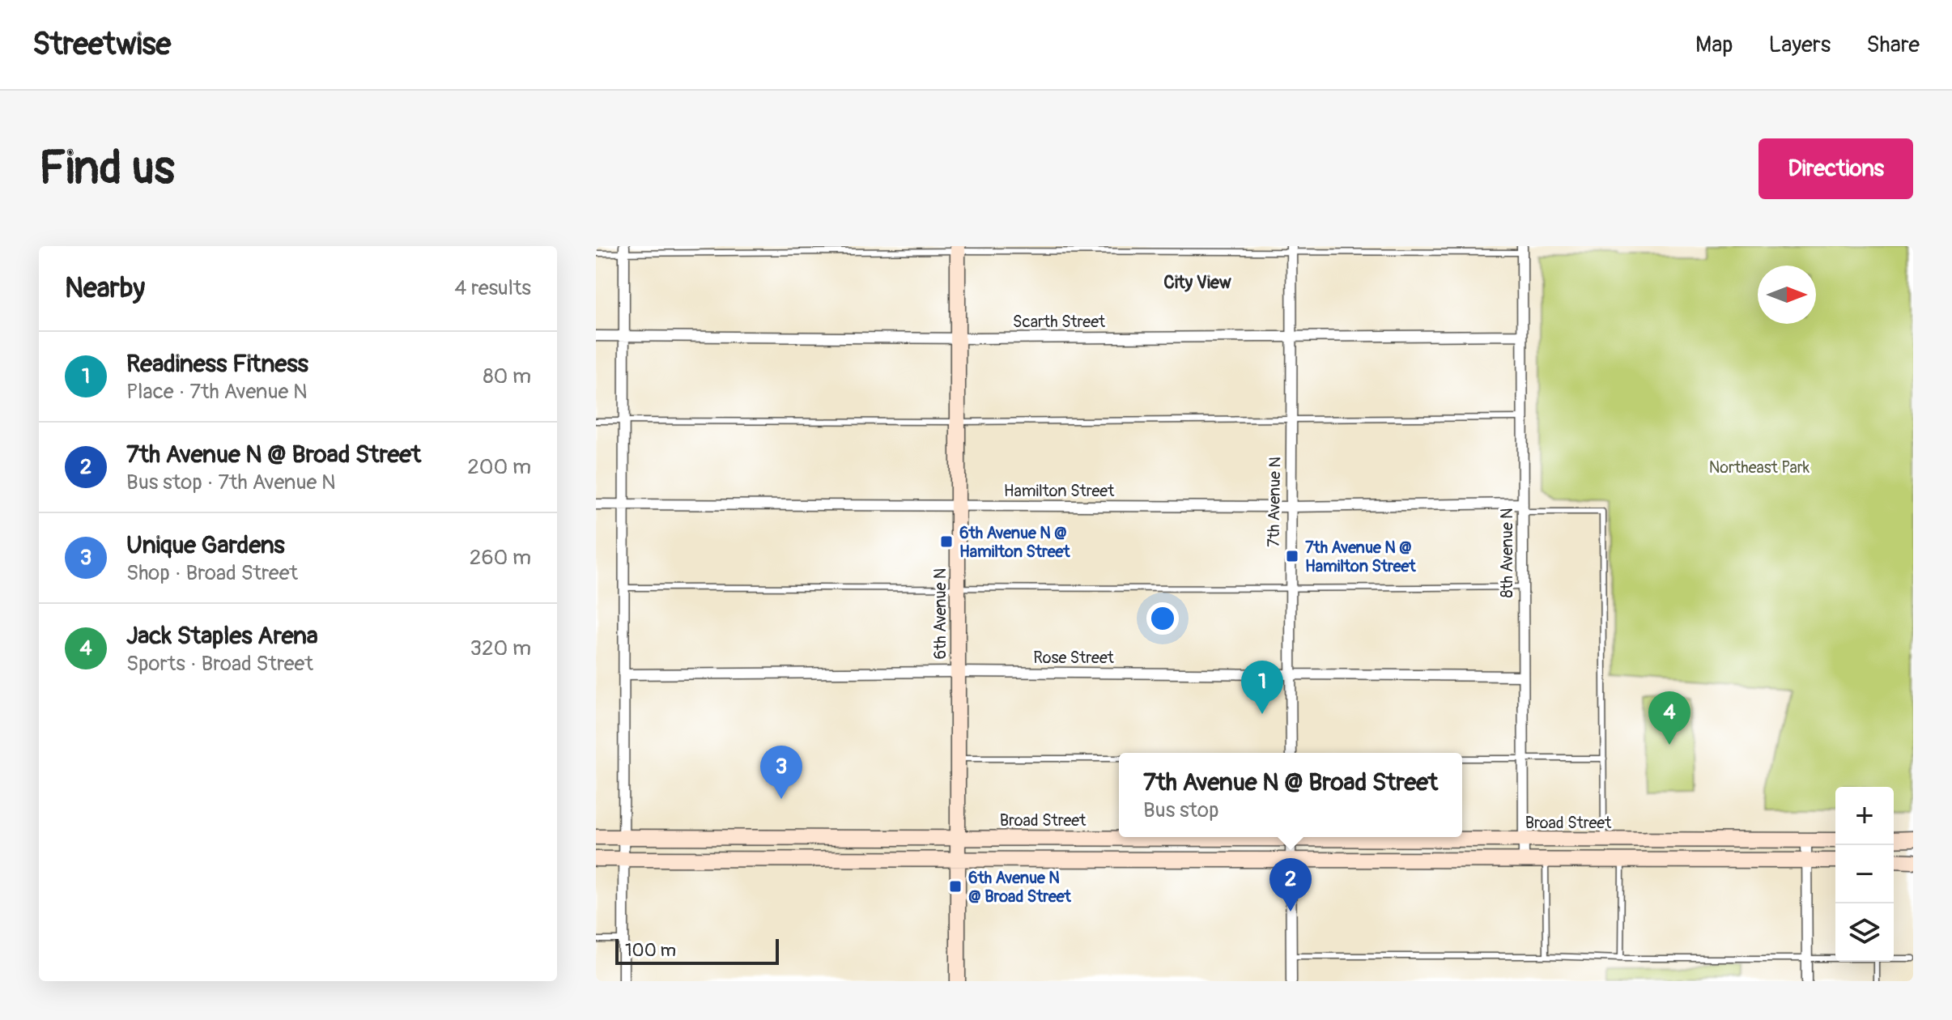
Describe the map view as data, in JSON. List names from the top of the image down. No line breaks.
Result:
{"streets":{"main road":["6th Avenue N","Broad Street"],"street":["Scarth Street","Hamilton Street","7th Avenue N","8th Avenue N","Rose Street"]},"crossings":[["Scarth Street","7th Avenue N"],["Scarth Street","8th Avenue N"],["Scarth Street","6th Avenue N"],["Hamilton Street","7th Avenue N"],["Hamilton Street","8th Avenue N"],["Hamilton Street","6th Avenue N"],["7th Avenue N","Rose Street"],["8th Avenue N","Rose Street"],["8th Avenue N","Broad Street"],["6th Avenue N","Rose Street"],["6th Avenue N","Broad Street"]],"districts":["City View"],"parks":["Northeast Park"],"places":{"transit":["6th Avenue N @ Hamilton Street","7th Avenue N @ Hamilton Street","6th Avenue N @ Broad Street"]},"scale_bar":"100 m","north":"right","page":{"header":"Streetwise","nav":["Map","Layers","Share"],"buttons":"Directions","title":"Find us","heading":["Nearby","4 results"],"list":[{"mark":"1","name":"Readiness Fitness","note":"Place · 7th Avenue N","value":"80 m"},{"mark":"2","name":"7th Avenue N @ Broad Street","note":"Bus stop · 7th Avenue N","value":"200 m"},{"mark":"3","name":"Unique Gardens","note":"Shop · Broad Street","value":"260 m"},{"mark":"4","name":"Jack Staples Arena","note":"Sports · Broad Street","value":"320 m"}],"pins":["1","4","3","2"],"popup":["7th Avenue N @ Broad Street","Bus stop"],"map_buttons":["+","−"],"scale":"100 m"}}
